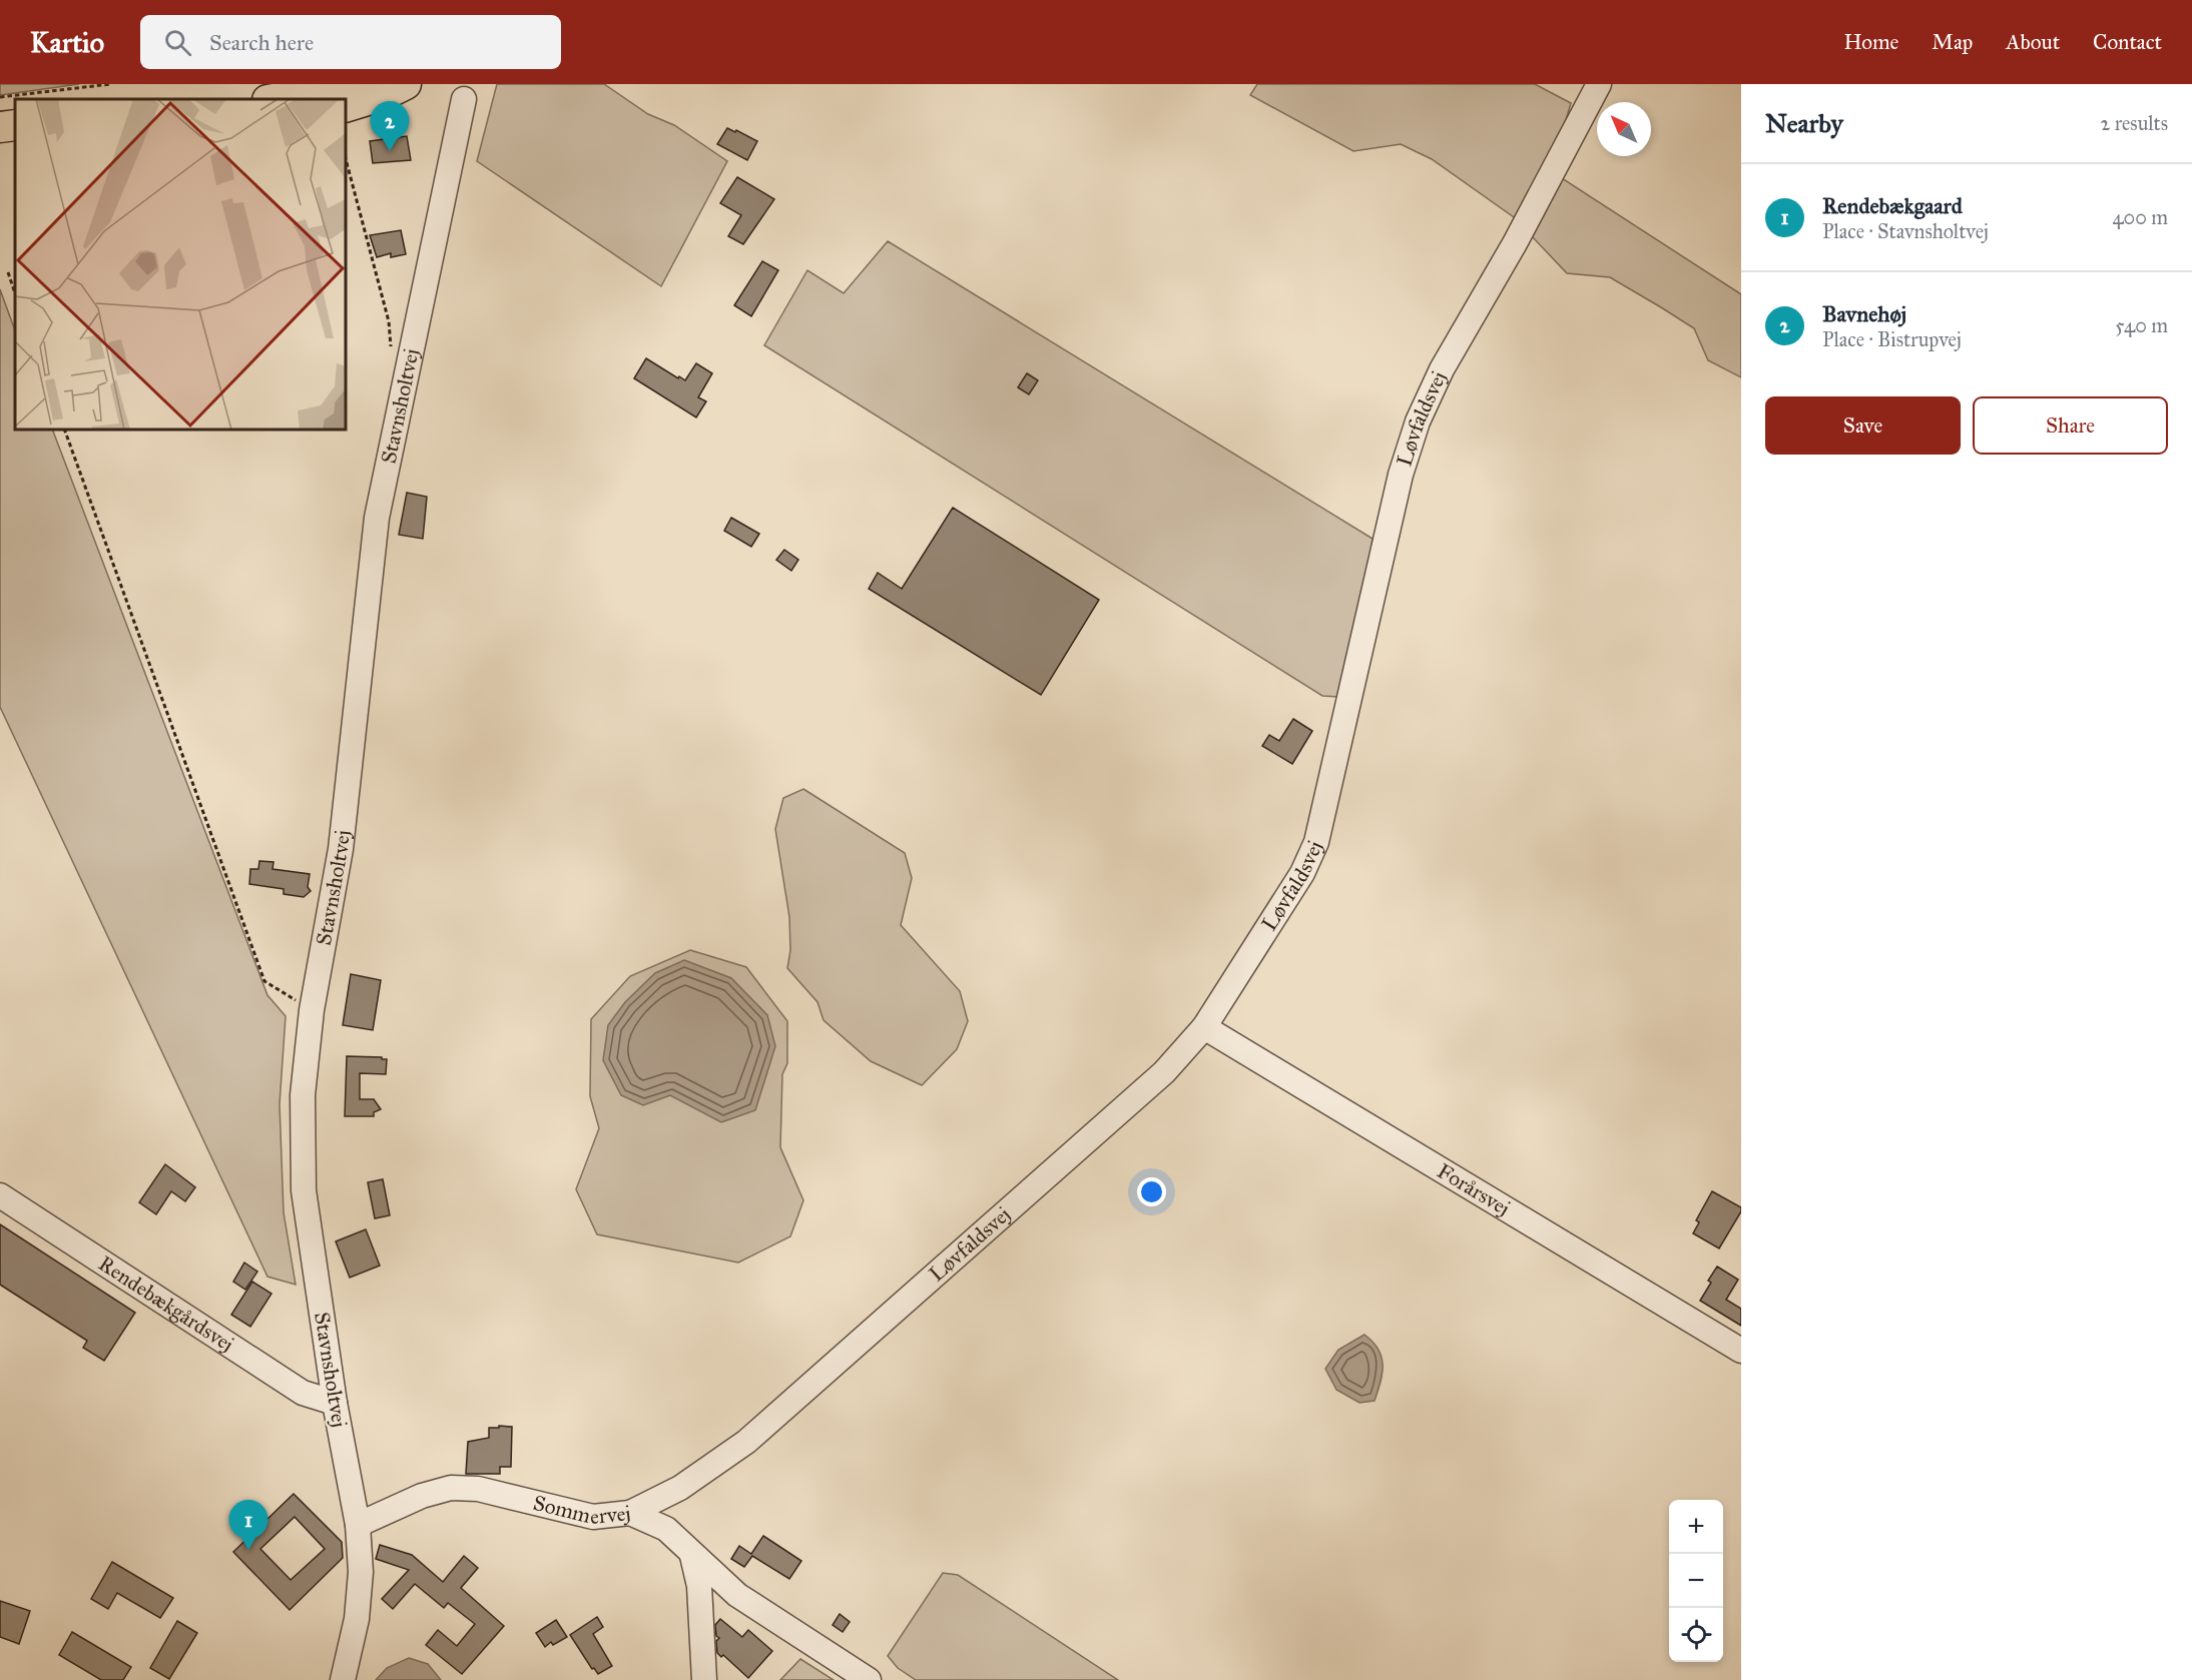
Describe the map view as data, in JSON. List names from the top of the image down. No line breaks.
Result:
{"streets":{"street":["Stavnsholtvej","Løvfaldsvej","Forårsvej","Rendebækgårdsvej","Sommervej"]},"crossings":[["Stavnsholtvej","Rendebækgårdsvej"],["Stavnsholtvej","Sommervej"],["Løvfaldsvej","Forårsvej"],["Løvfaldsvej","Sommervej"]],"north":"top left","page":{"header":"Kartio","search":"Search here","nav":["Home","Map","About","Contact"],"heading":["Nearby","2 results"],"pins":["2","1"],"list":[{"mark":"1","name":"Rendebækgaard","note":"Place · Stavnsholtvej","value":"400 m"},{"mark":"2","name":"Bavnehøj","note":"Place · Bistrupvej","value":"540 m"}],"buttons":["Save","Share"],"map_buttons":["+","−"]}}
